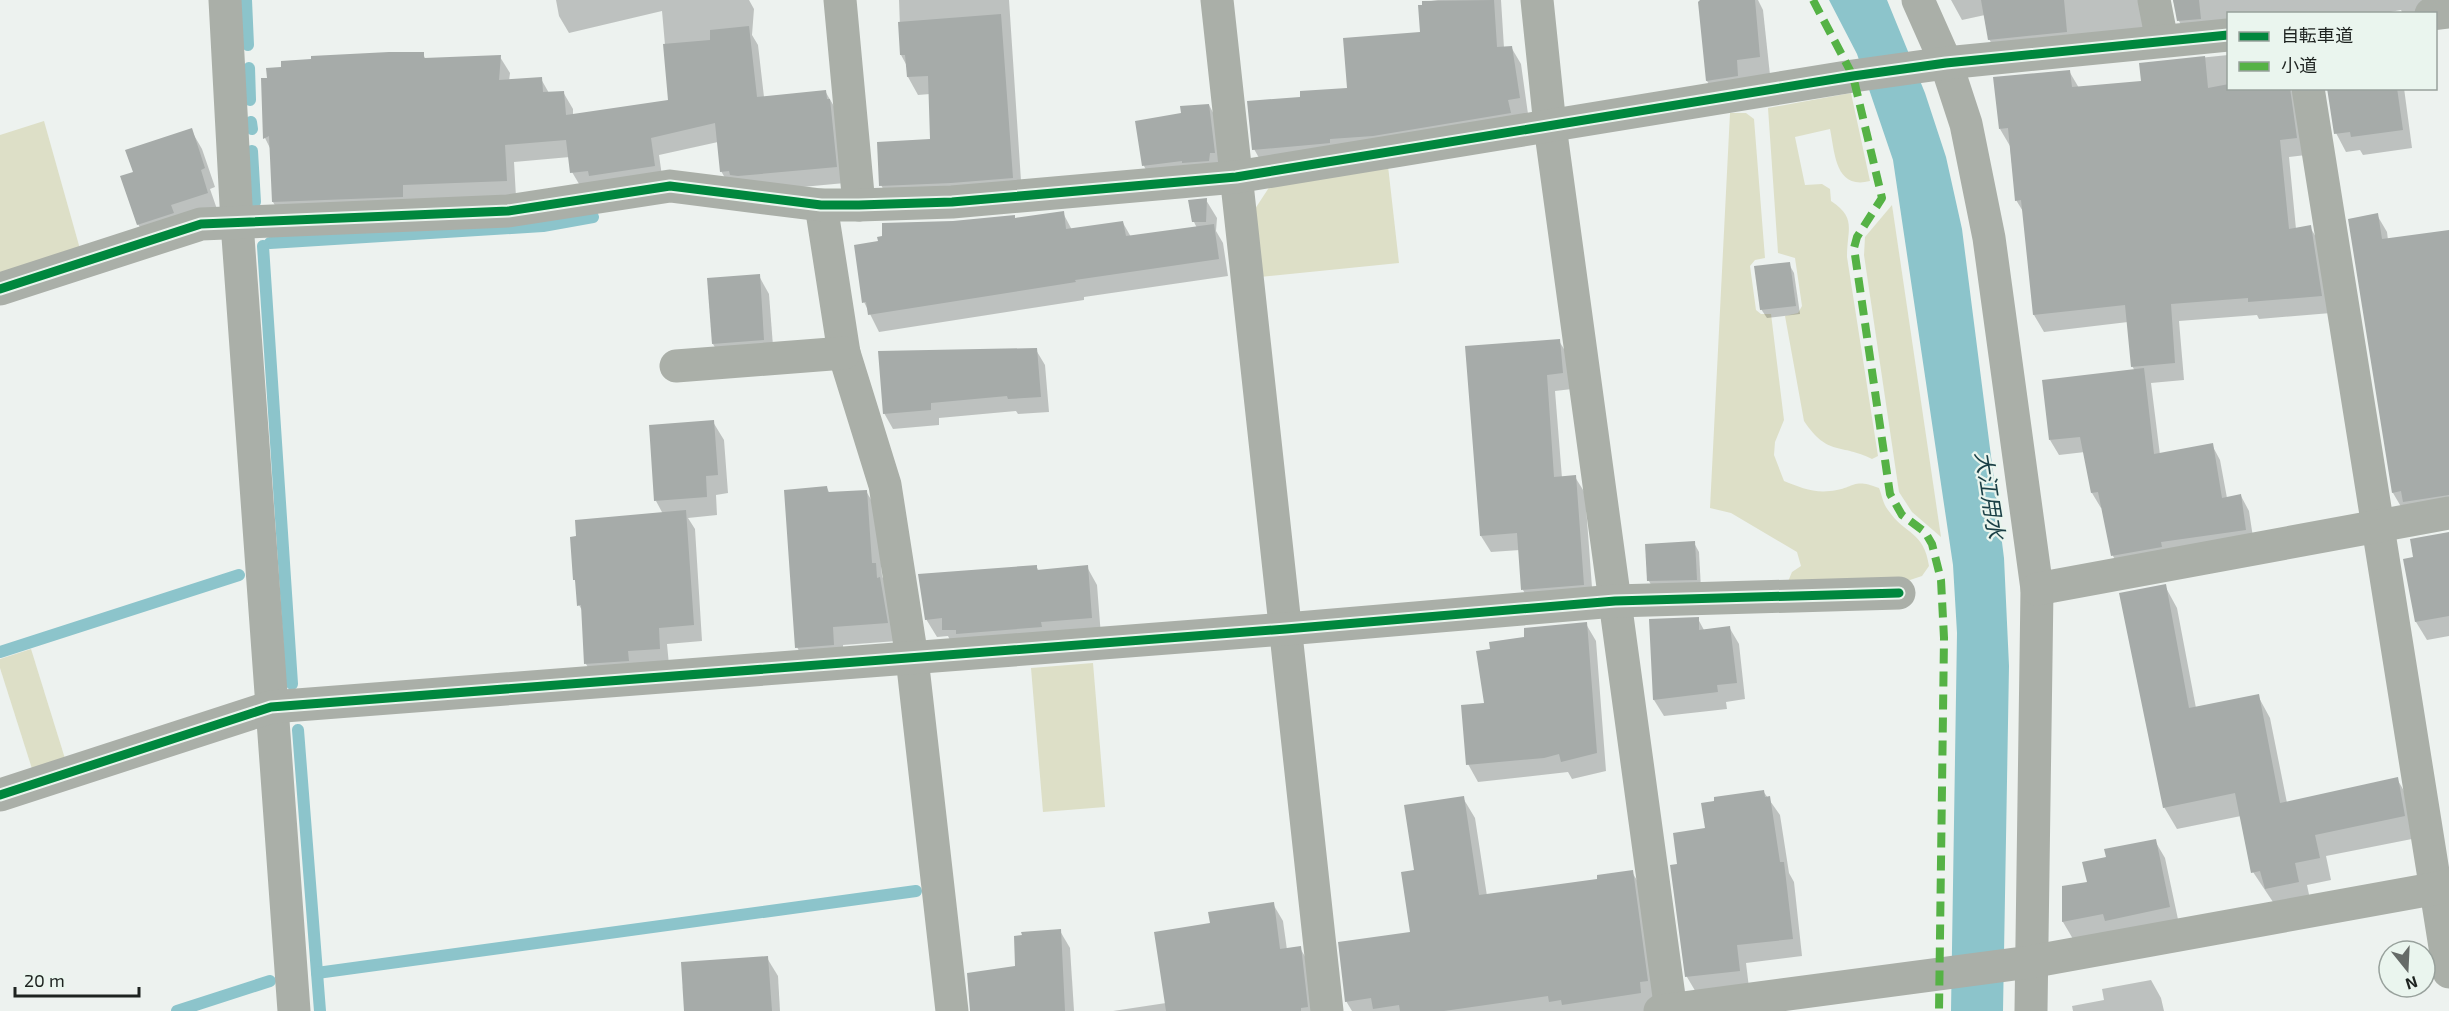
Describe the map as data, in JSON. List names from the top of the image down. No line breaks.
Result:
{"water":["大江用水"],"legend":["自転車道","小道"],"scale_bar":"20 m","north":"bottom"}
